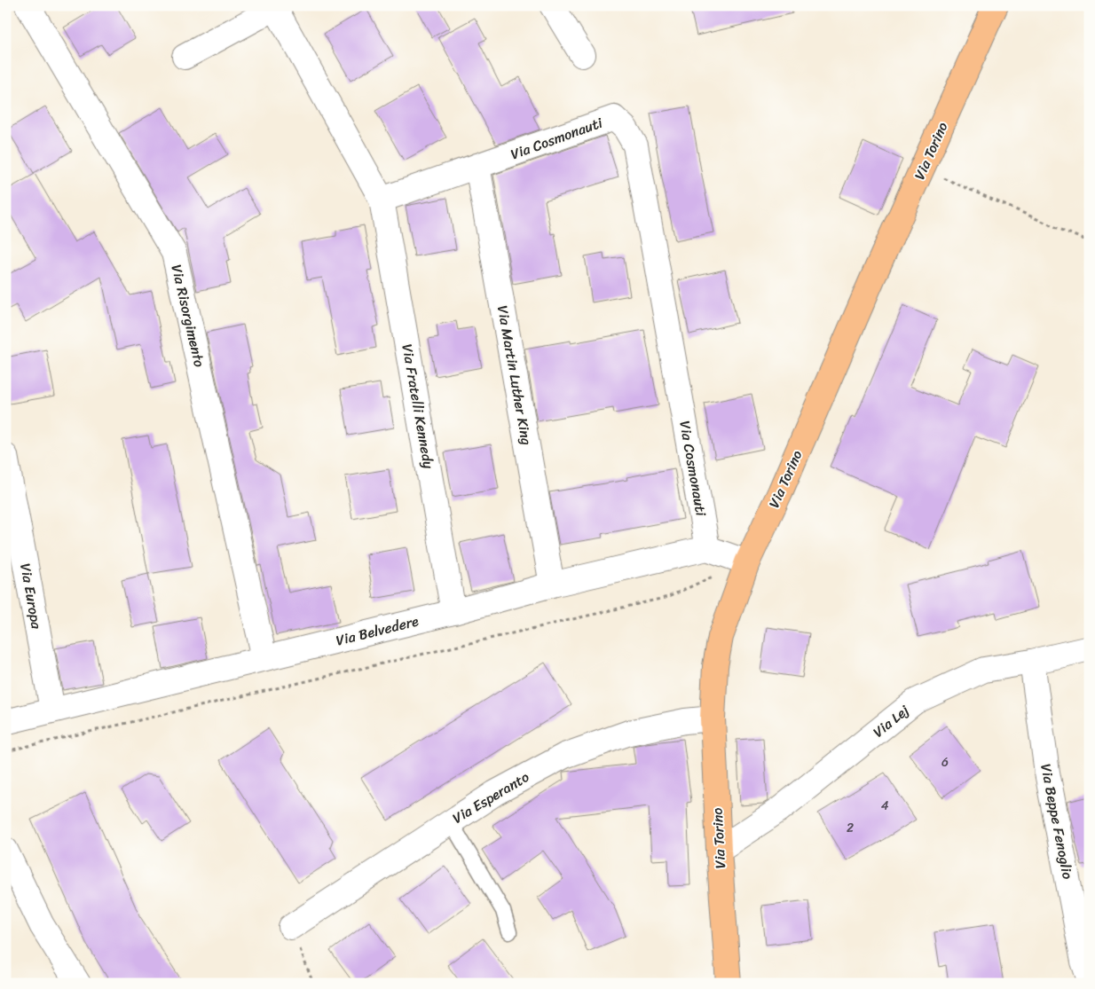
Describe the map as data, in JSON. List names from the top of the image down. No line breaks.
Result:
{"streets":{"main road":["Via Torino"],"street":["Via Cosmonauti","Via Risorgimento","Via Martin Luther King","Via Fratelli Kennedy","Via Europa","Via Belvedere","Via Lej","Via Esperanto","Via Beppe Fenoglio"]},"crossings":[["Via Cosmonauti","Via Martin Luther King"],["Via Cosmonauti","Via Fratelli Kennedy"],["Via Cosmonauti","Via Belvedere"],["Via Torino","Via Lej"],["Via Torino","Via Esperanto"],["Via Risorgimento","Via Belvedere"],["Via Martin Luther King","Via Belvedere"],["Via Fratelli Kennedy","Via Belvedere"],["Via Europa","Via Belvedere"],["Via Lej","Via Beppe Fenoglio"]],"house_numbers":["6","4","2"]}
